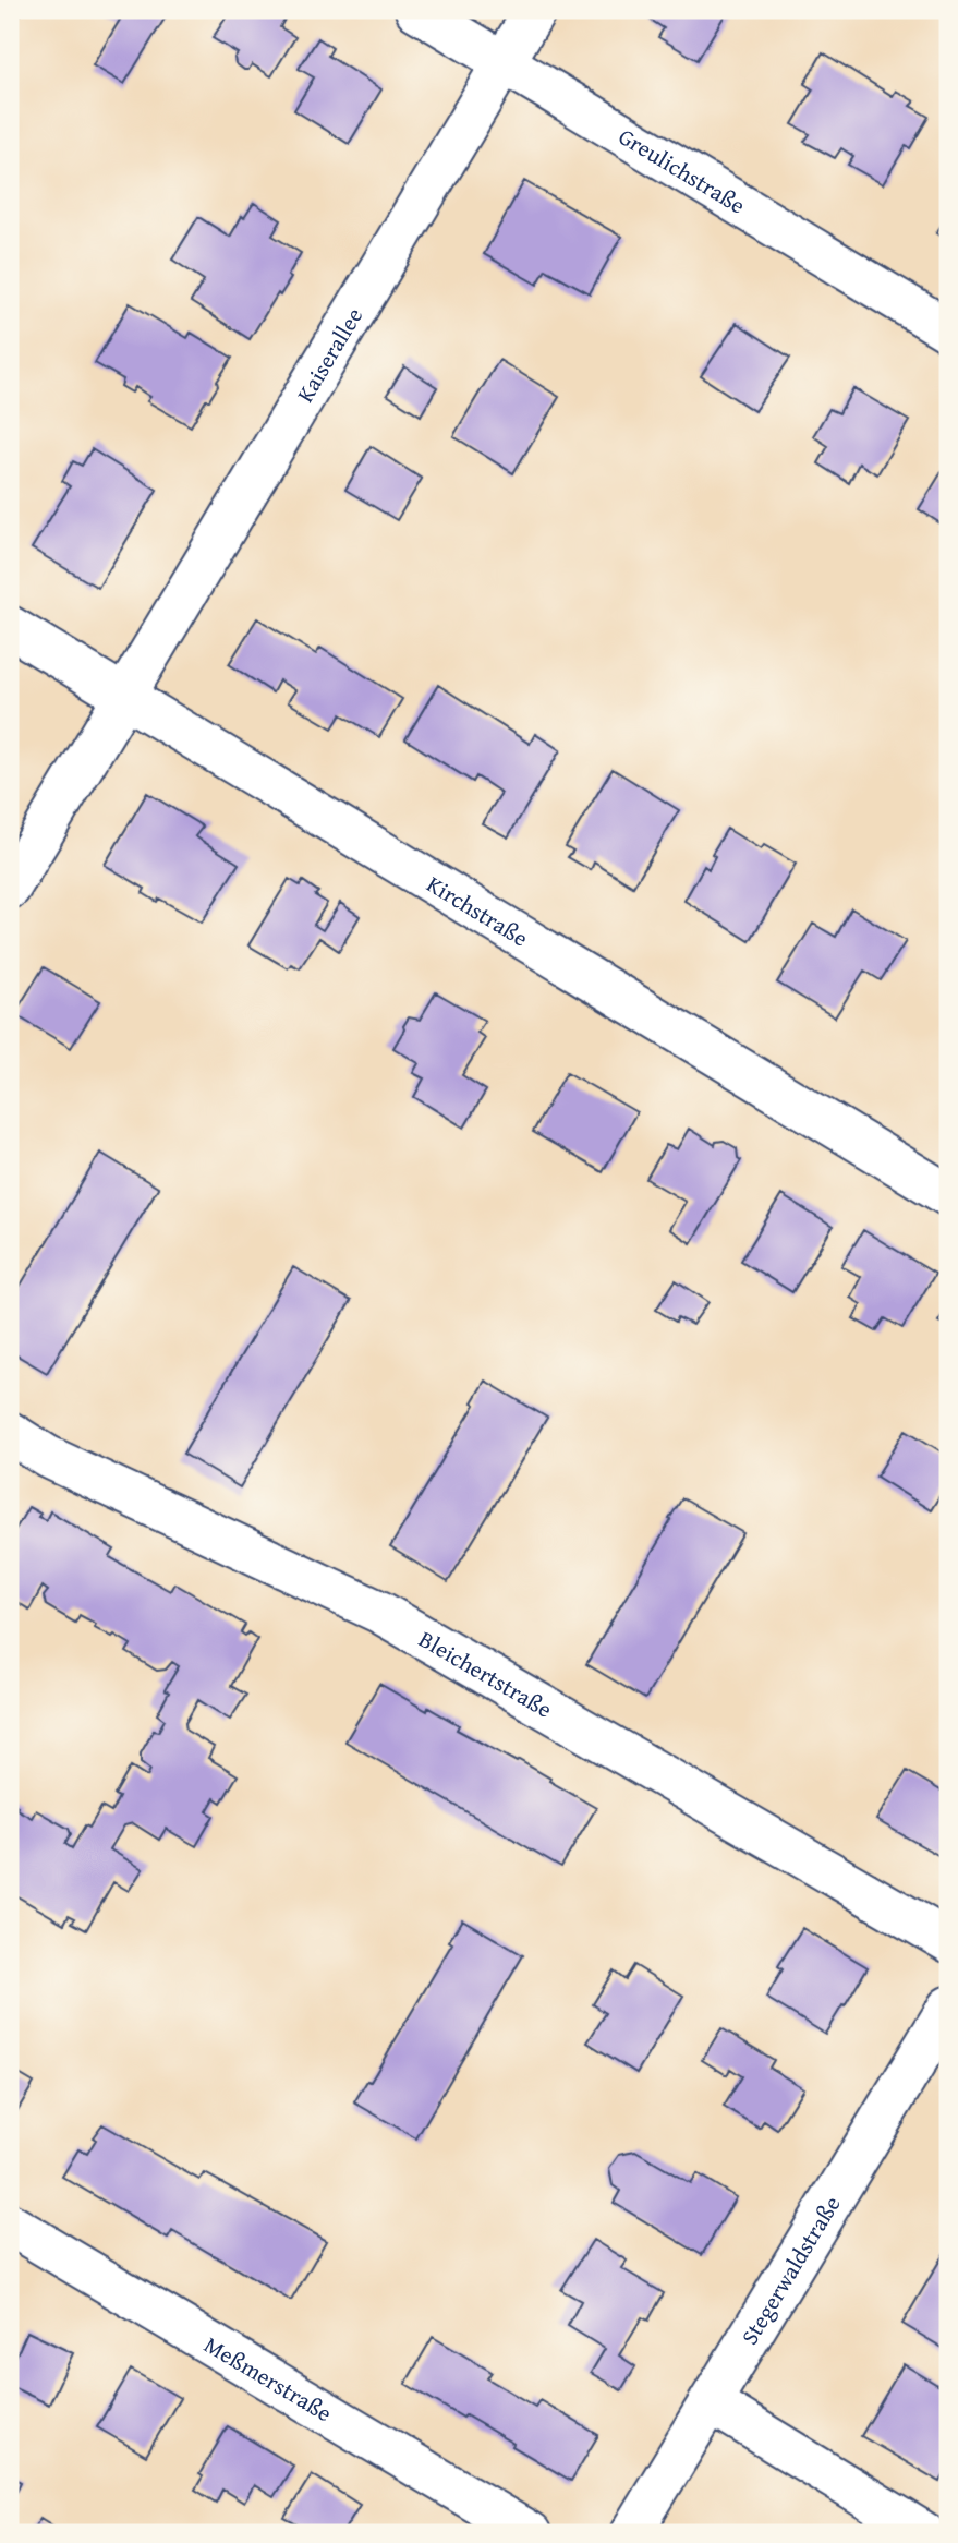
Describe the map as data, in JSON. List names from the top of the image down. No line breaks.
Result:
{"streets":{"street":["Greulichstraße","Kaiserallee","Kirchstraße","Bleichertstraße","Stegerwaldstraße","Meßmerstraße"]},"crossings":[["Greulichstraße","Kaiserallee"],["Kaiserallee","Kirchstraße"]]}
